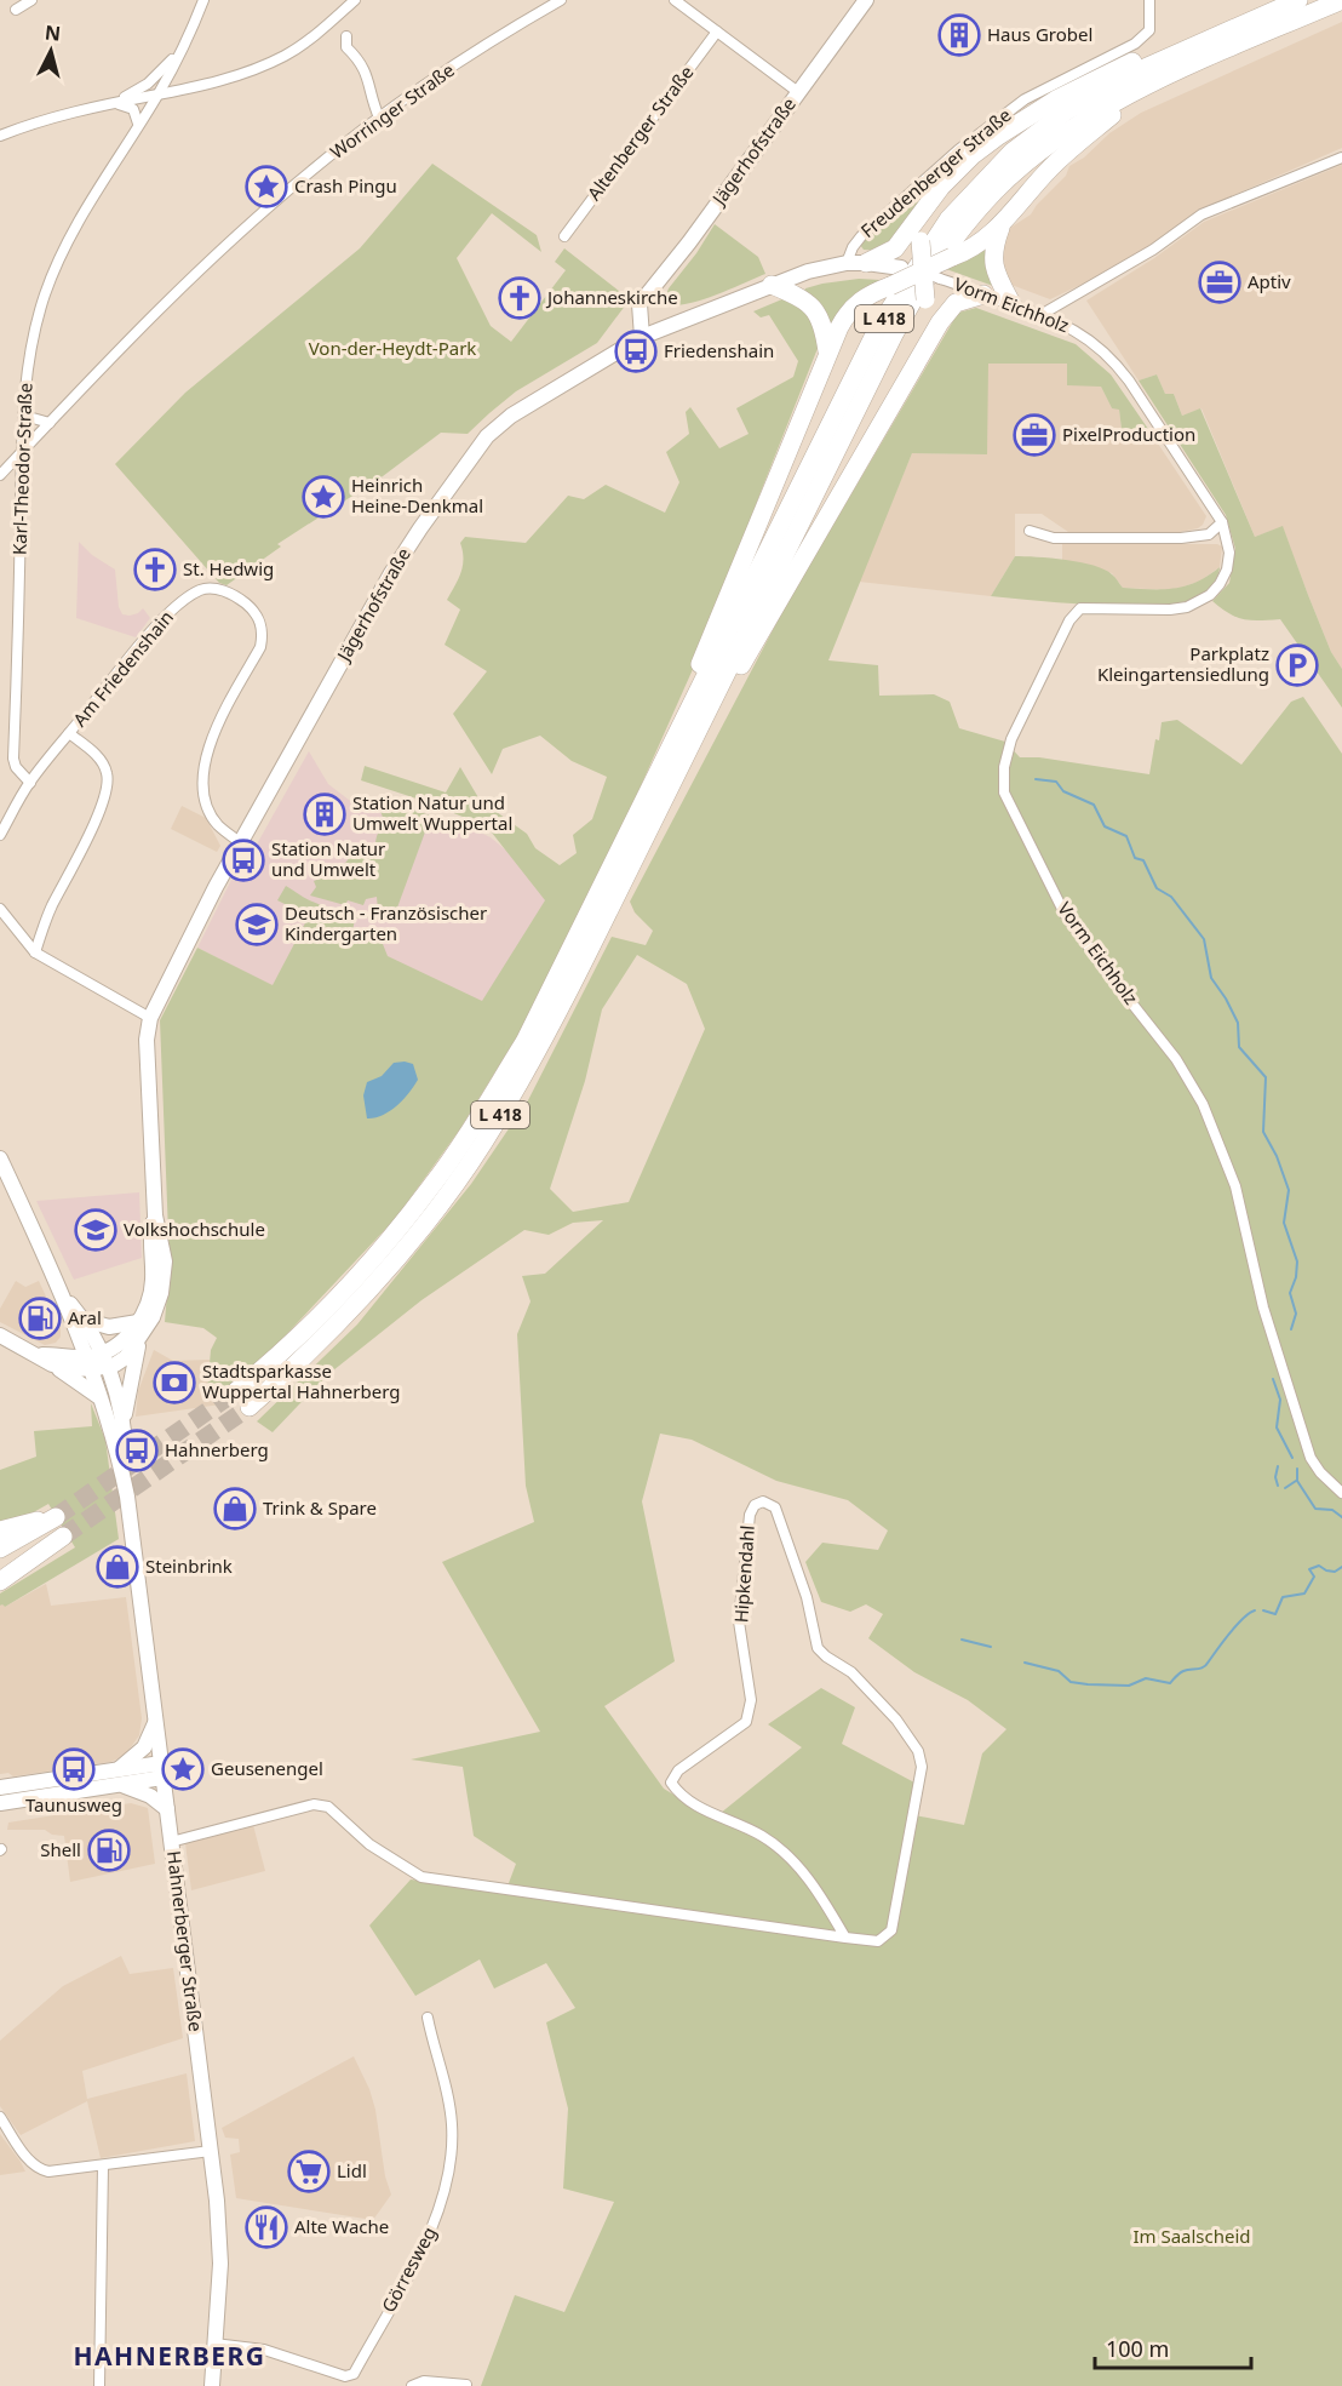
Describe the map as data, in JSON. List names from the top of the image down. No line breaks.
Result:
{"streets":{"highway":["L 418"],"main road":["Jägerhofstraße","Freudenberger Straße","Hahnerberger Straße"],"street":["Worringer Straße","Altenberger Straße","Vorm Eichholz","Karl-Theodor-Straße","Am Friedenshain","Hipkendahl","Görresweg"]},"crossings":[["Worringer Straße","Karl-Theodor-Straße"],["Jägerhofstraße","Freudenberger Straße"],["Jägerhofstraße","Am Friedenshain"],["Jägerhofstraße","Hahnerberger Straße"],["Karl-Theodor-Straße","Am Friedenshain"],["Hipkendahl","Hahnerberger Straße"],["Hahnerberger Straße","Görresweg"]],"districts":["HAHNERBERG"],"parks":["Von-der-Heydt-Park","Im Saalscheid"],"places":{"building":["Haus Grobel","Station Natur und Umwelt Wuppertal"],"place":["Crash Pingu","Heinrich Heine-Denkmal","Geusenengel"],"office":["Aptiv","PixelProduction"],"church":["Johanneskirche","St. Hedwig"],"bus stop":["Friedenshain","Station Natur und Umwelt","Hahnerberg","Taunusweg"],"parking":["Parkplatz Kleingartensiedlung"],"school or university":["Deutsch - Französischer Kindergarten","Volkshochschule"],"fuel station":["Aral","Shell"],"bank":["Stadtsparkasse Wuppertal Hahnerberg"],"shop":["Trink & Spare","Steinbrink"],"supermarket":["Lidl"],"restaurant":["Alte Wache"]},"scale_bar":"100 m","north":"top"}
